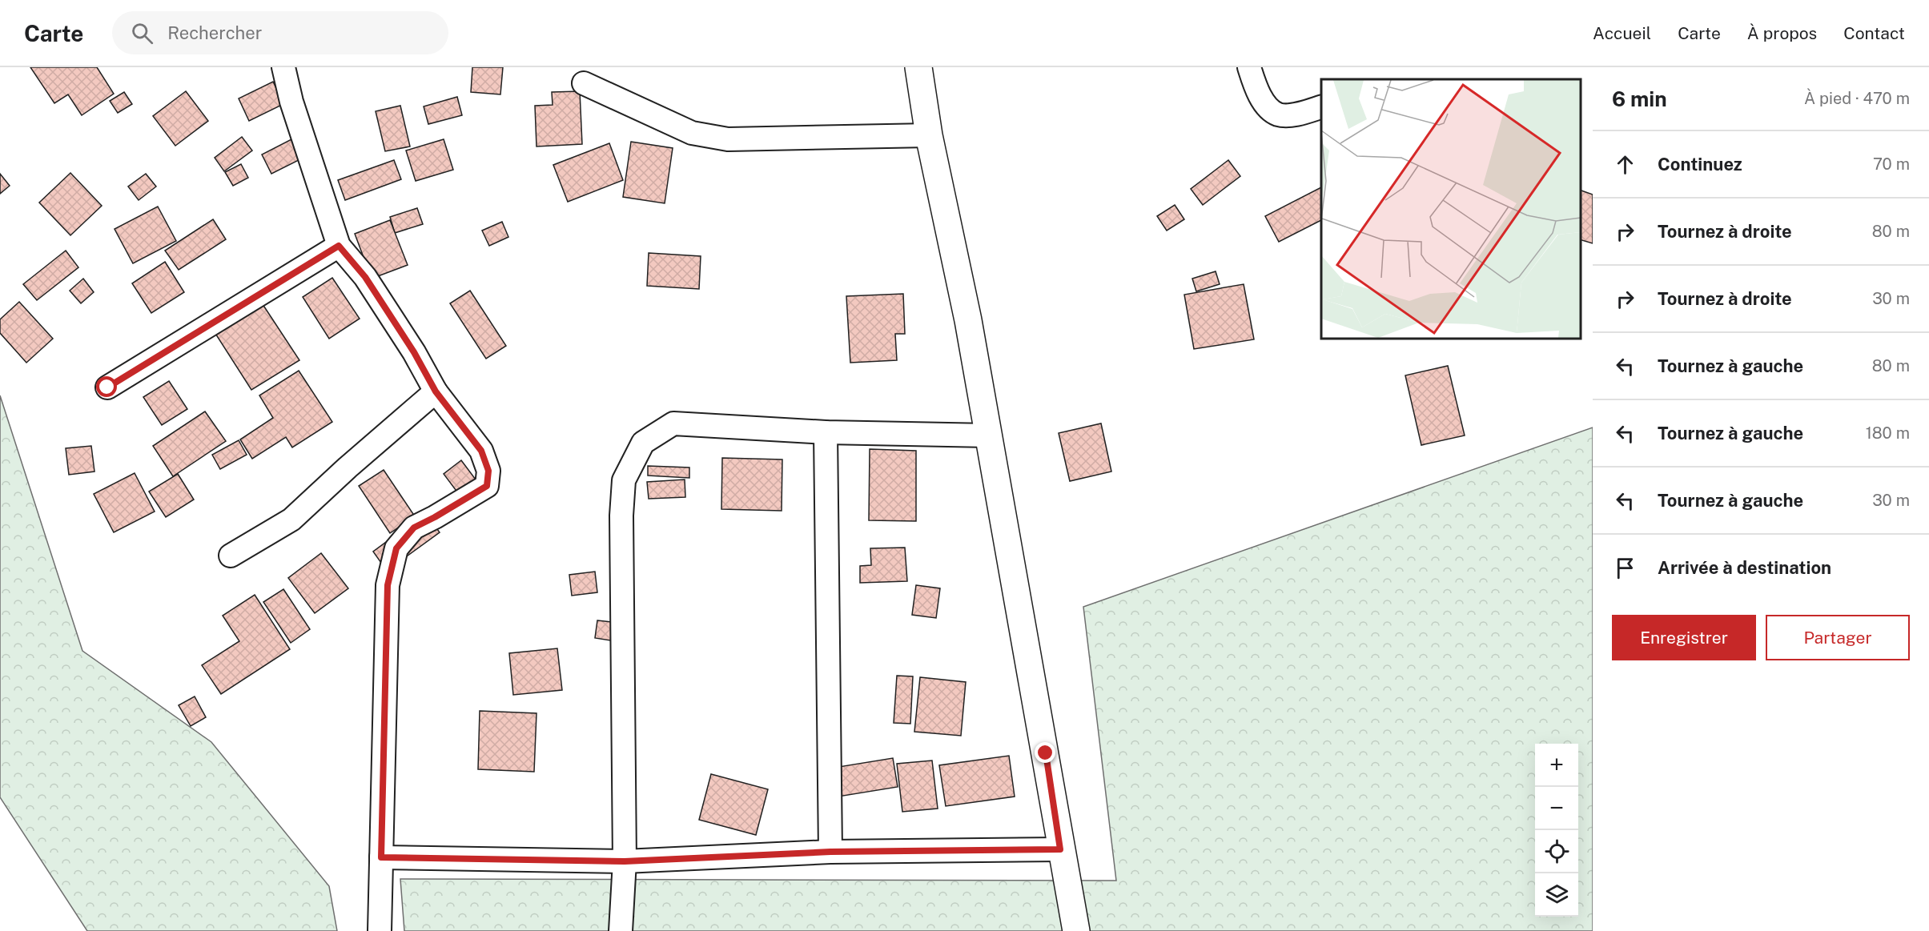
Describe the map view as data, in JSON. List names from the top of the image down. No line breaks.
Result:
{"page":{"header":"Carte","search":"Rechercher","nav":["Accueil","Carte","À propos","Contact"],"heading":["6 min","À pied · 470 m"],"list":[["Continuez","70 m"],["Tournez à droite","80 m"],["Tournez à droite","30 m"],["Tournez à gauche","80 m"],["Tournez à gauche","180 m"],["Tournez à gauche","30 m"],"Arrivée à destination"],"buttons":["Enregistrer","Partager"],"map_buttons":["+","−"]}}
